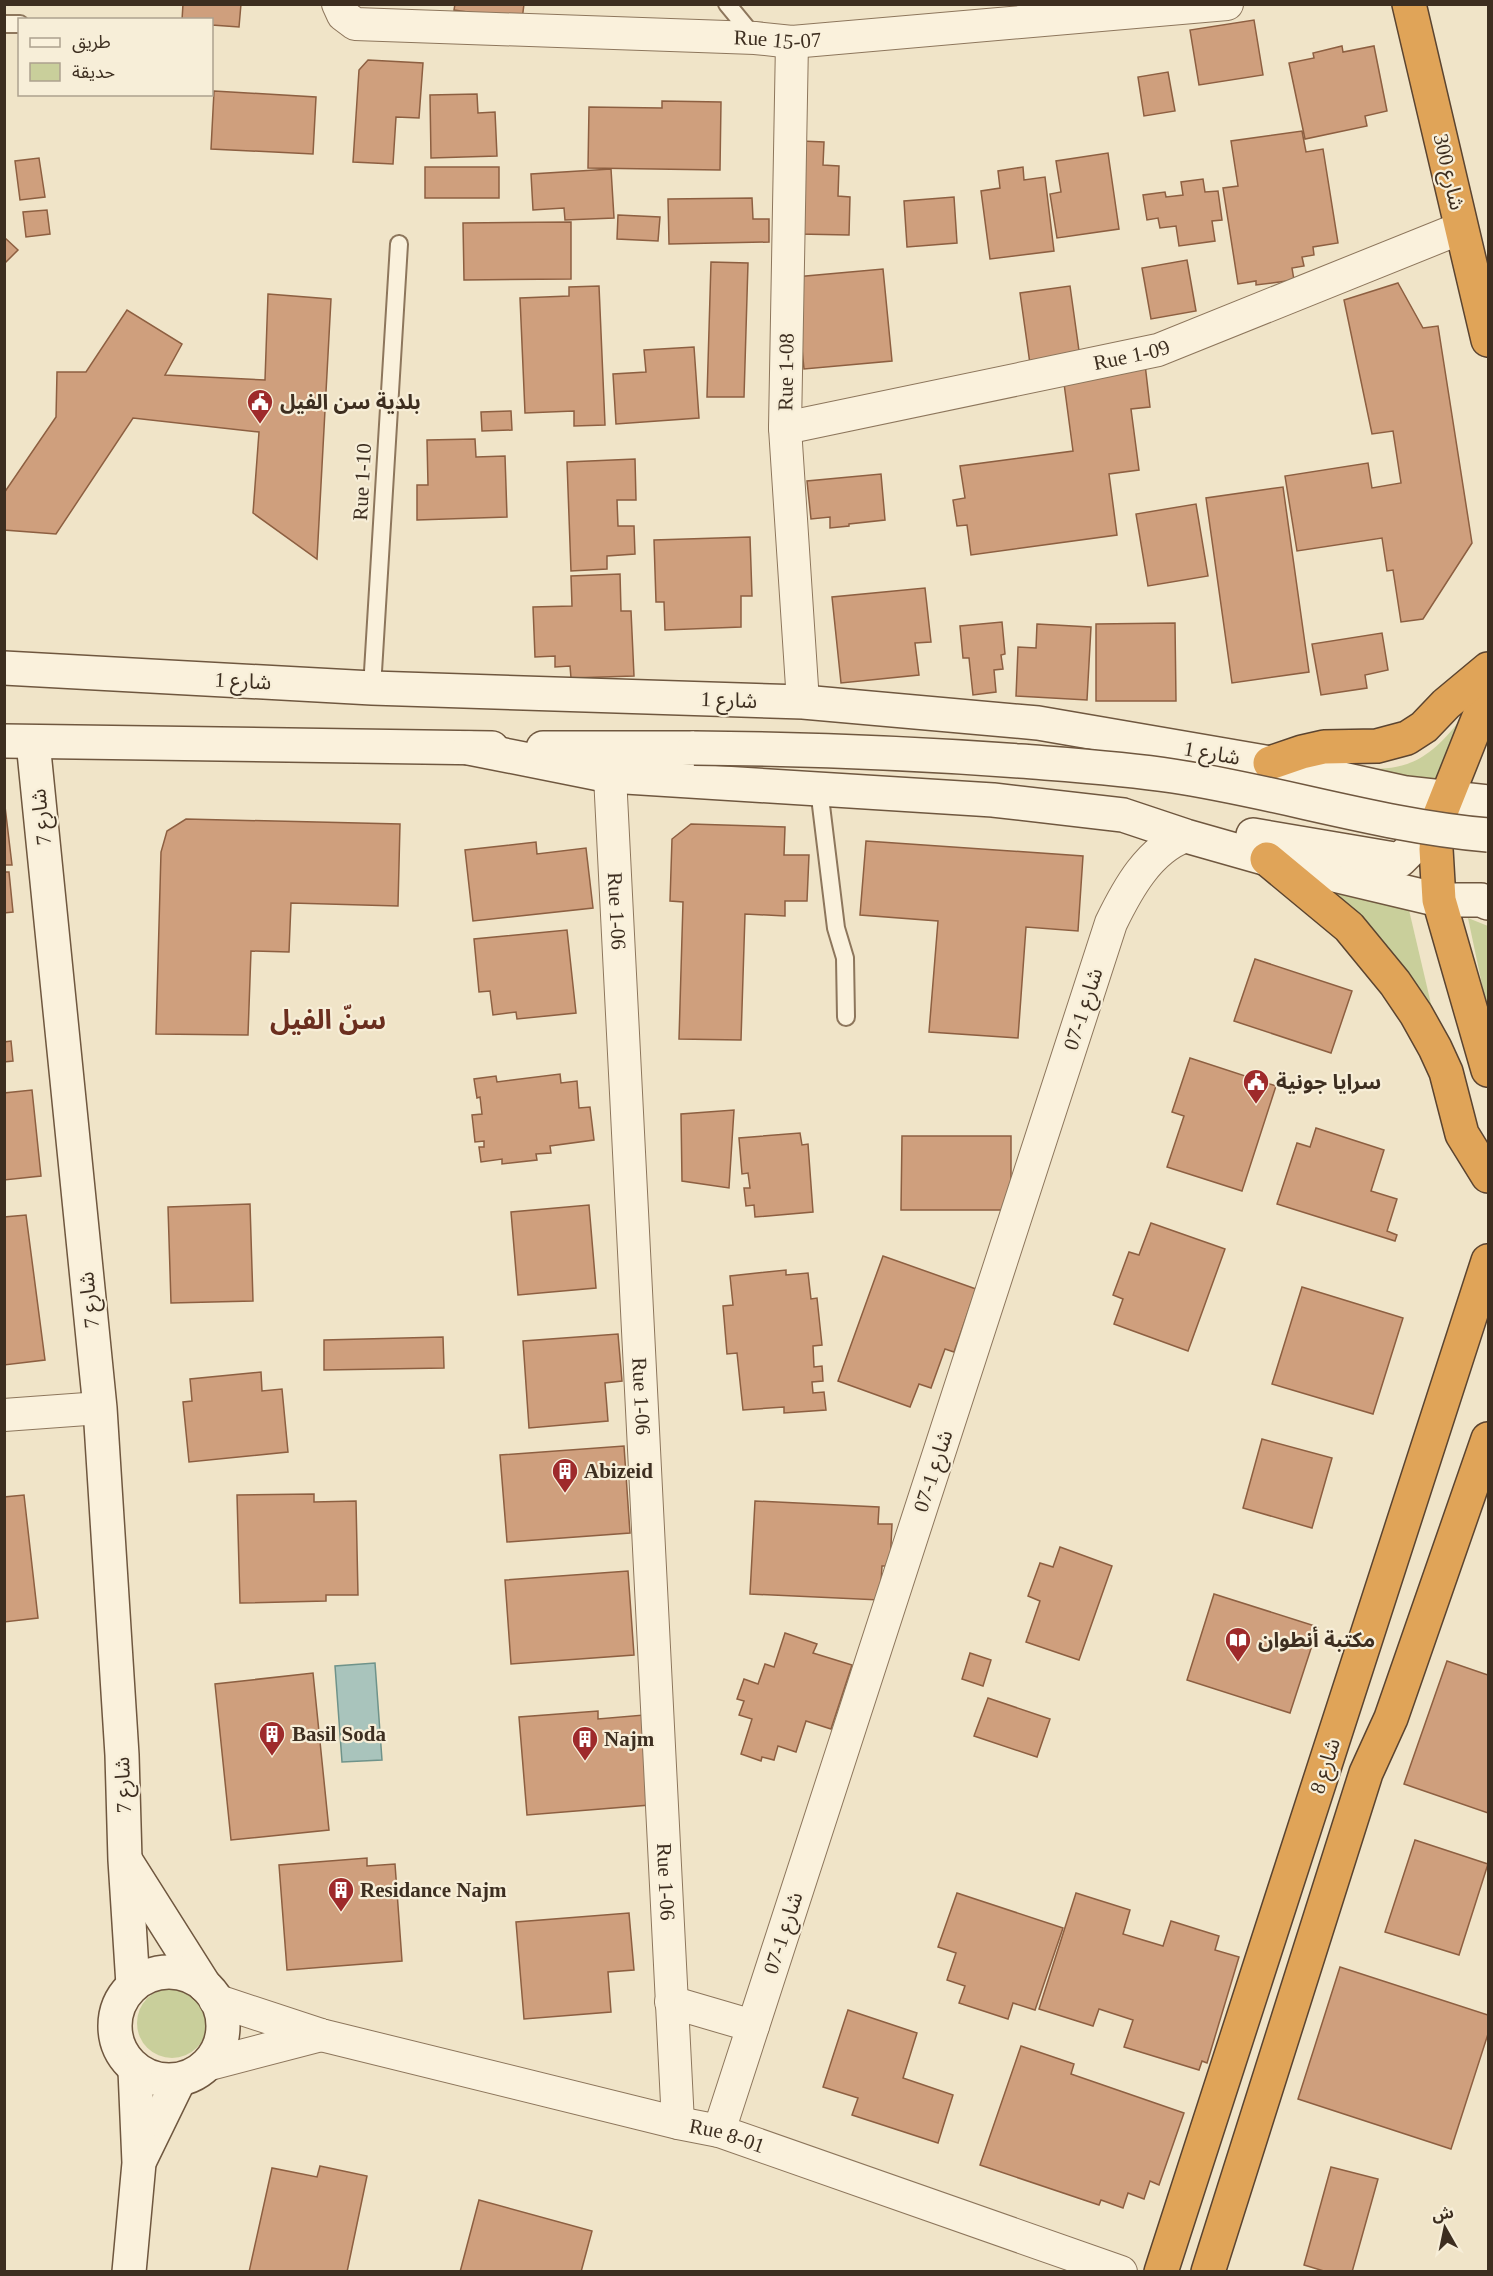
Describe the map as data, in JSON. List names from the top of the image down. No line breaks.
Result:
{"streets":{"highway":["شارع 300","شارع 8"],"main road":["شارع 1","شارع 7"],"street":["Rue 15-07","Rue 1-09","Rue 1-08","Rue 1-06","شارع 1-07","Rue 8-01"],"lane":["Rue 1-10"]},"crossings":[["Rue 15-07","Rue 1-08"],["شارع 300","Rue 1-09"],["Rue 1-09","Rue 1-08"],["Rue 1-08","شارع 1"],["Rue 1-10","شارع 1"],["شارع 7","Rue 8-01"],["Rue 1-06","Rue 8-01"],["شارع 1-07","Rue 8-01"]],"districts":["سنّ الفيل"],"places":{"public building":["بلدية سن الفيل","سرايا جونية"],"building":["Abizeid","Basil Soda","Najm","Residance Najm"],"library":["مكتبة أنطوان"]},"legend":["طريق","حديقة"],"north":"top"}
